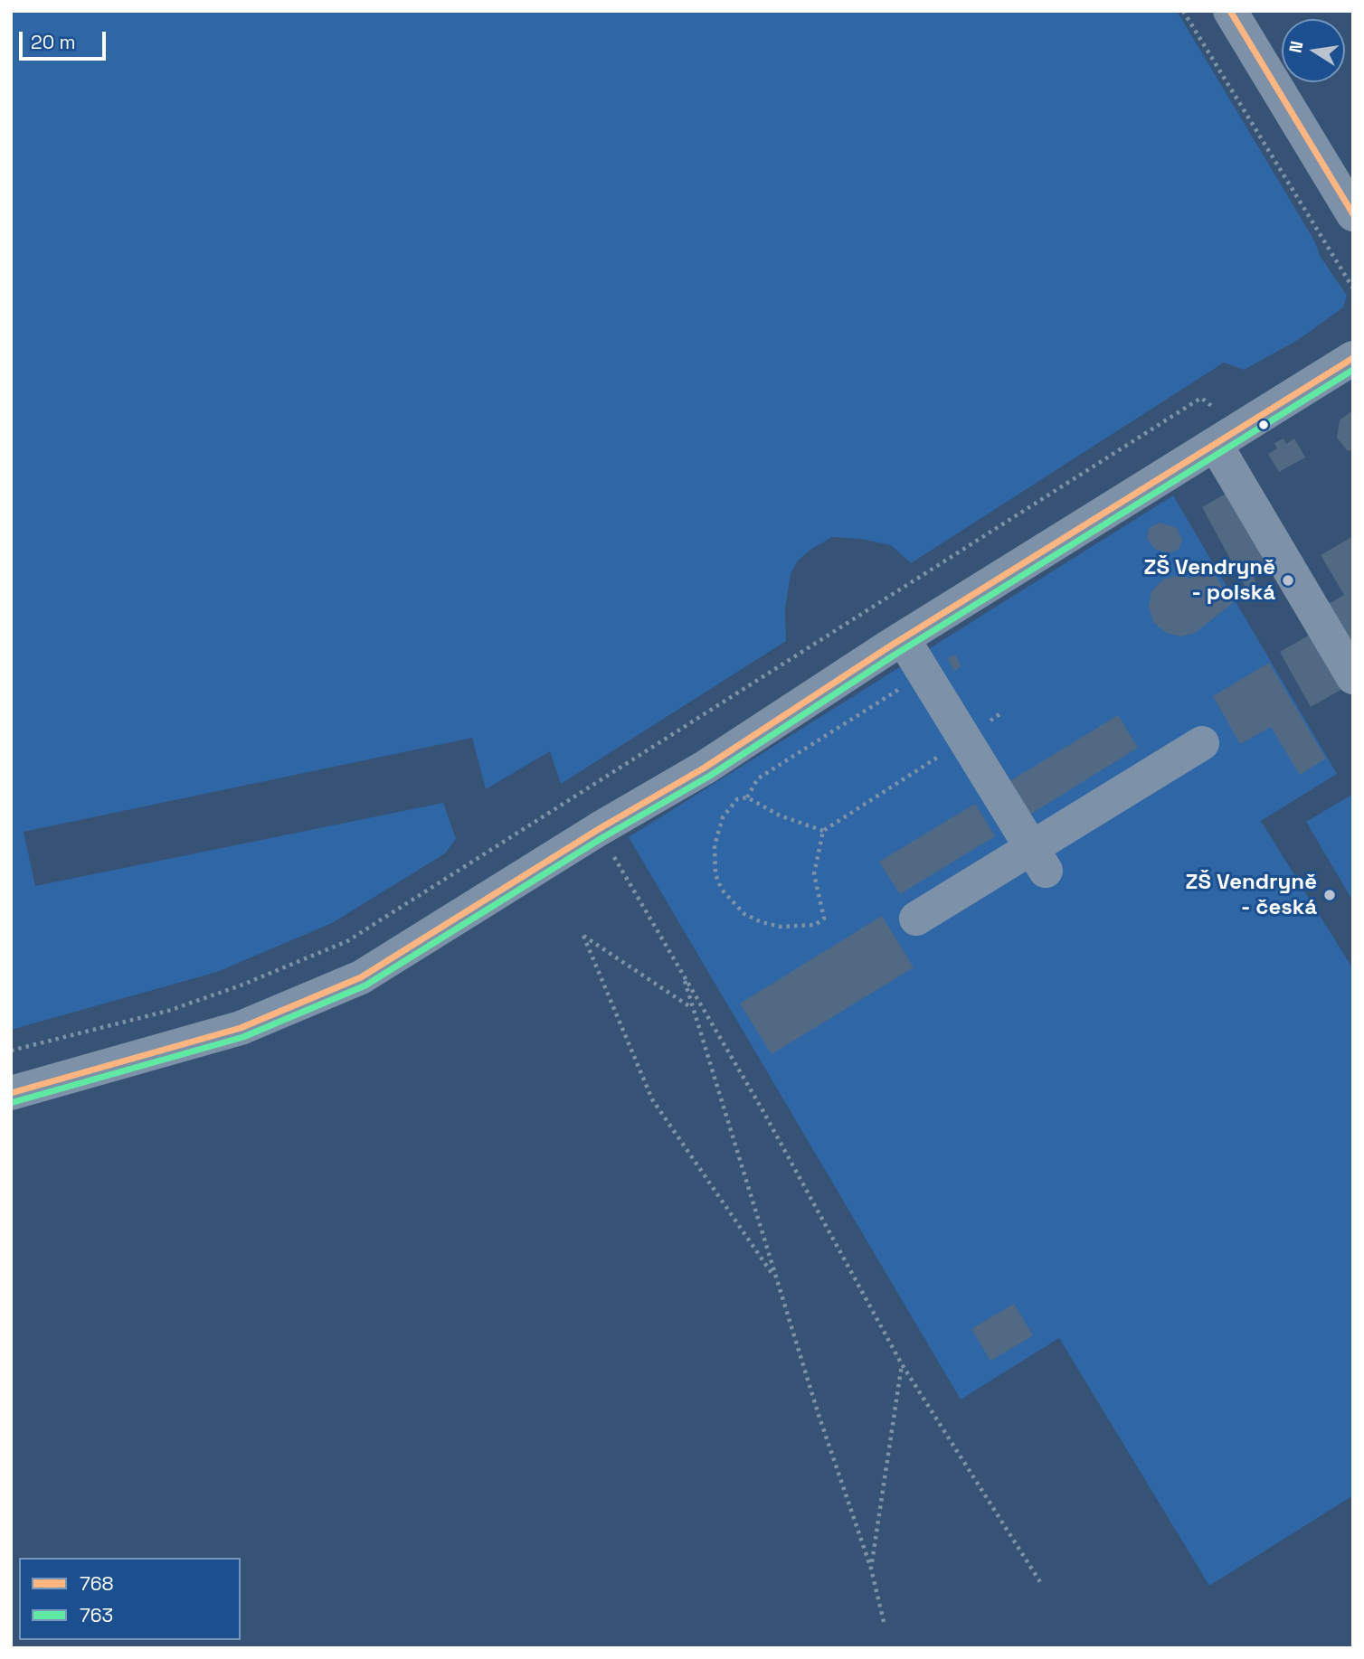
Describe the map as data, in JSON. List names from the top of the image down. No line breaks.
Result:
{"places":["ZŠ Vendryně - polská","ZŠ Vendryně - česká"],"lines":["transit line 768","transit line 763"],"legend":["768","763"],"scale_bar":"20 m","north":"left"}
